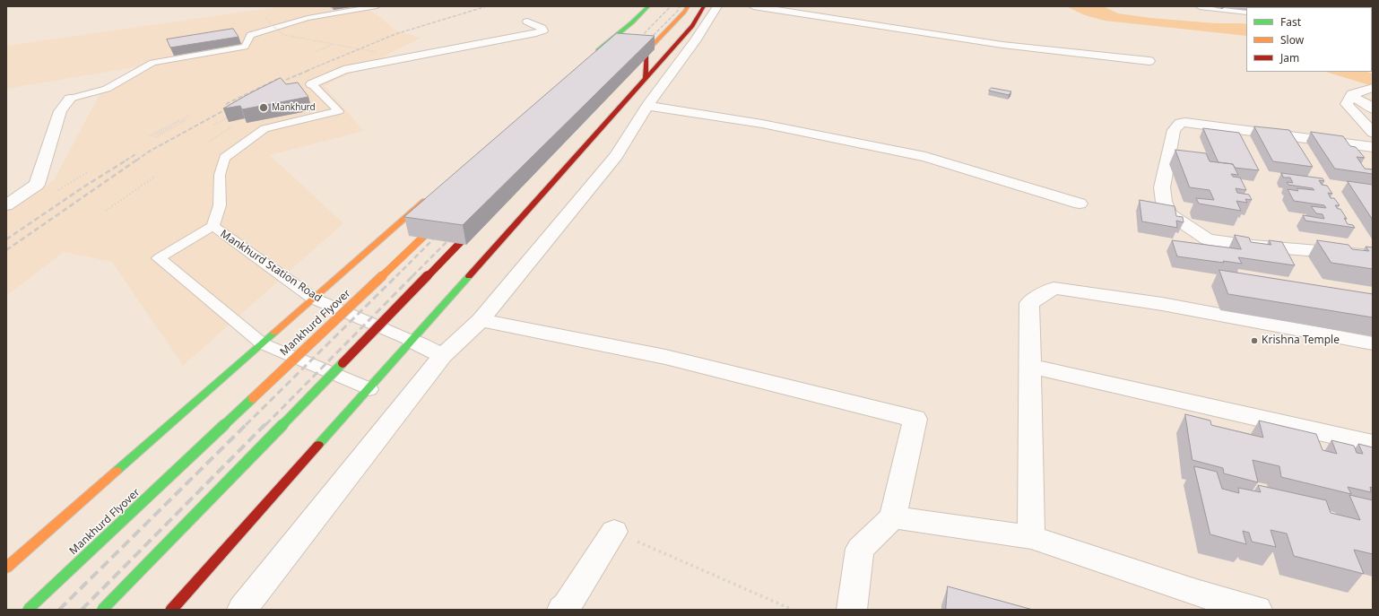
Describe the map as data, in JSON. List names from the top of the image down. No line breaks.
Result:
{"streets":{"highway":["Mankhurd Flyover"],"lane":["Mankhurd Station Road"]},"places":["Mankhurd","Krishna Temple"],"legend":["Fast","Slow","Jam"]}
